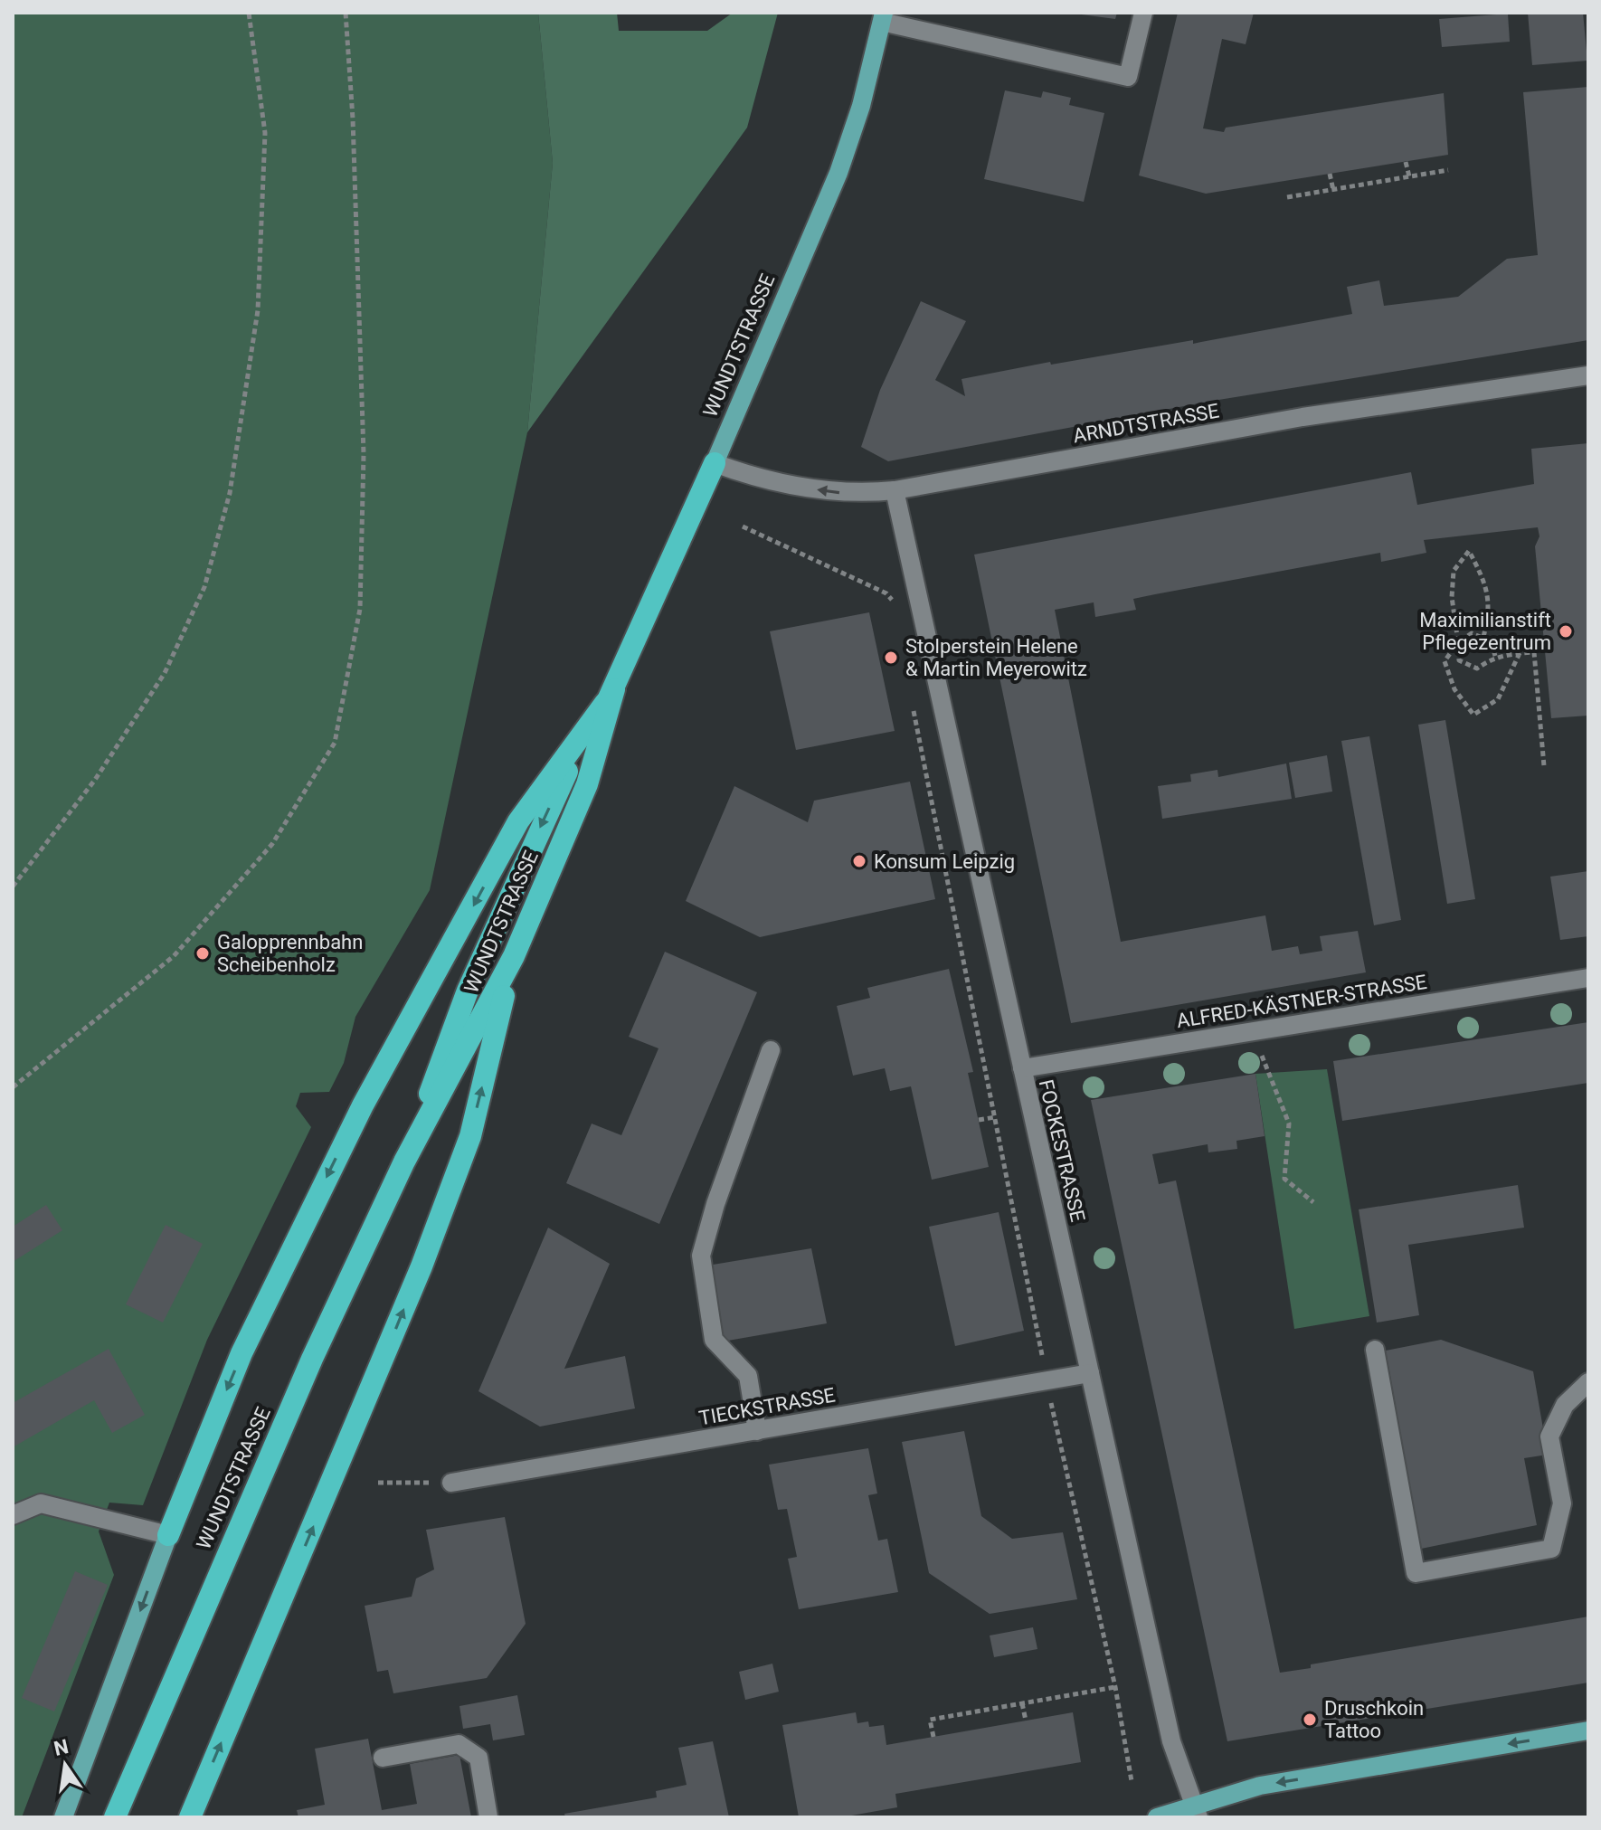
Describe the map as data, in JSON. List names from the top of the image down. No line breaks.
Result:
{"streets":{"highway":["WUNDTSTRASSE"],"street":["ARNDTSTRASSE","ALFRED-KÄSTNER-STRASSE","FOCKESTRASSE","TIECKSTRASSE"]},"crossings":[["WUNDTSTRASSE","ARNDTSTRASSE"],["ARNDTSTRASSE","FOCKESTRASSE"],["ALFRED-KÄSTNER-STRASSE","FOCKESTRASSE"],["FOCKESTRASSE","TIECKSTRASSE"]],"places":["Maximilianstift Pflegezentrum","Stolperstein Helene & Martin Meyerowitz","Konsum Leipzig","Galopprennbahn Scheibenholz","Druschkoin Tattoo"],"north":"top"}
